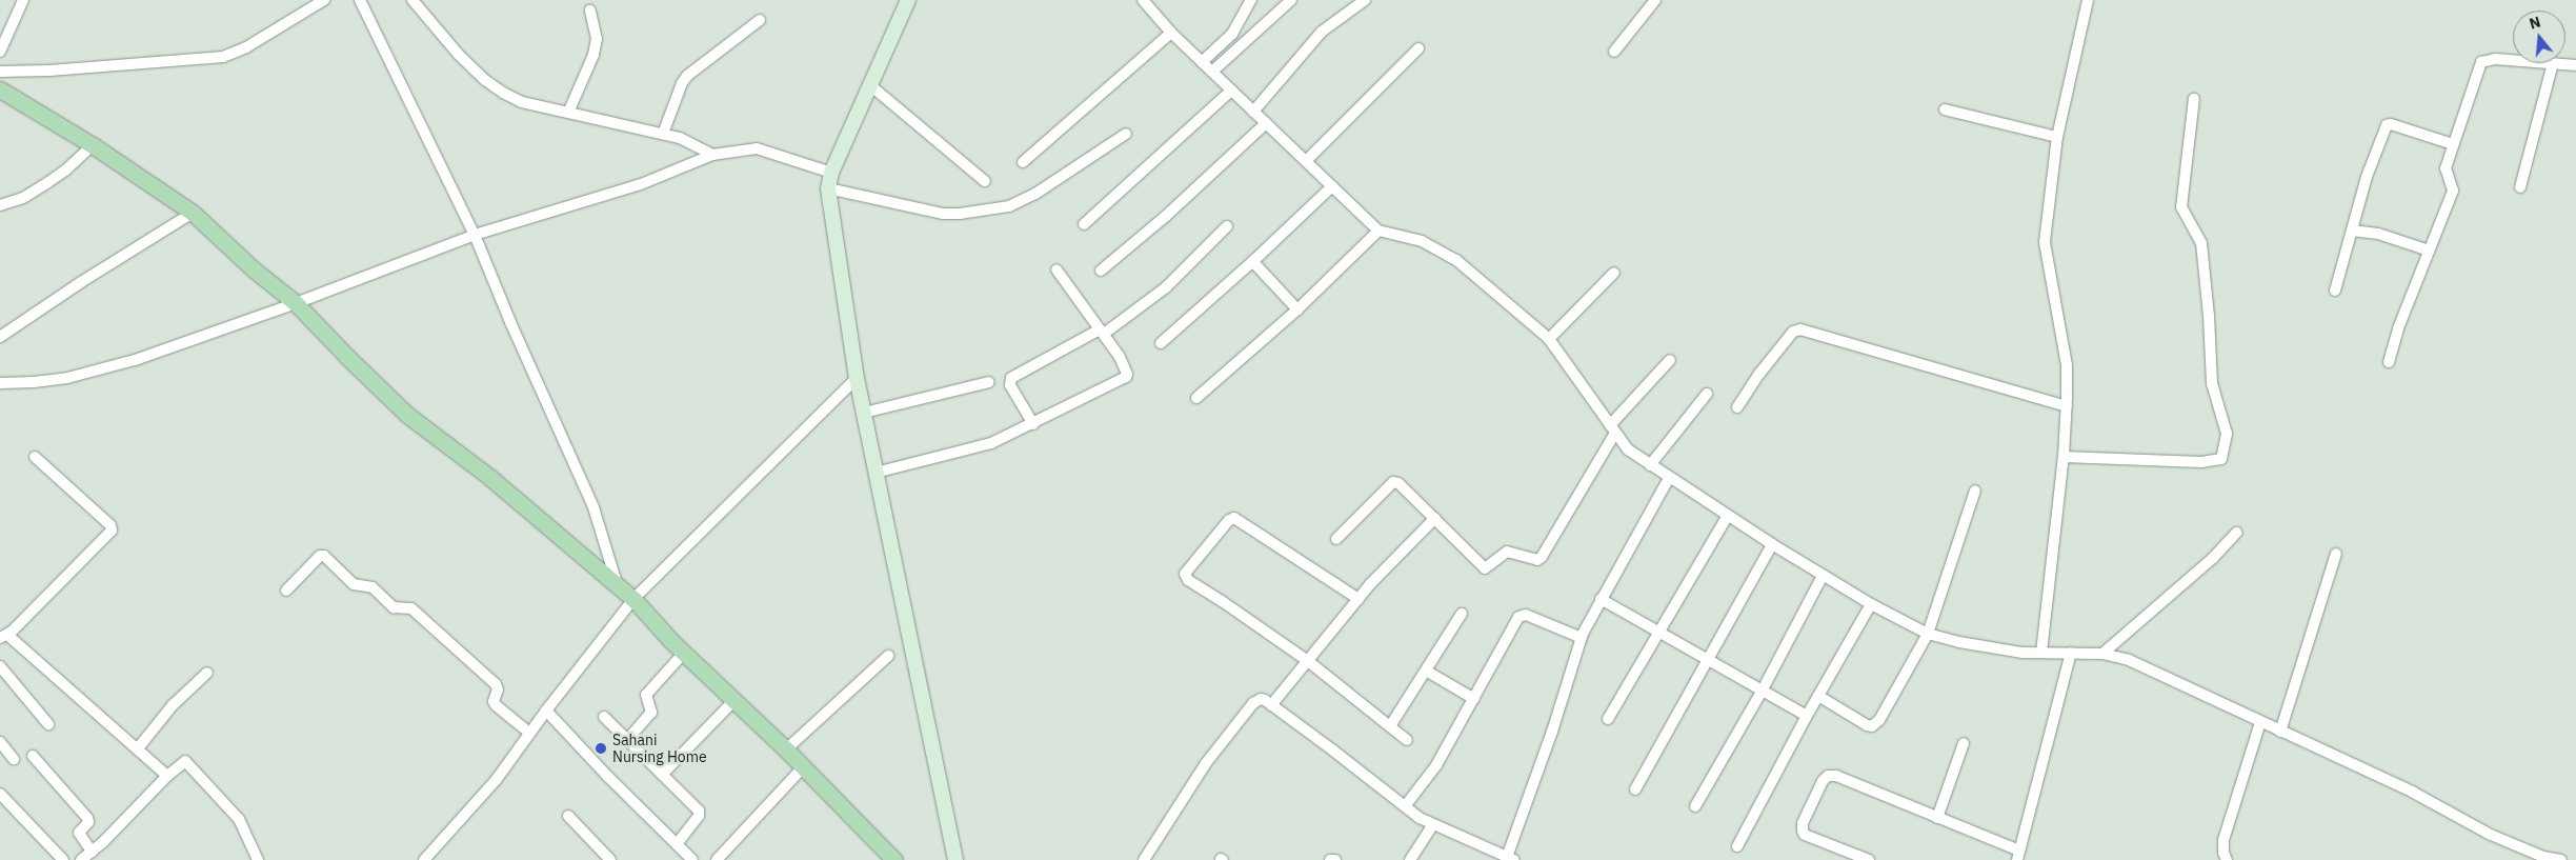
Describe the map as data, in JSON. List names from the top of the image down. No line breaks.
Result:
{"places":["Sahani Nursing Home"],"north":"top"}
